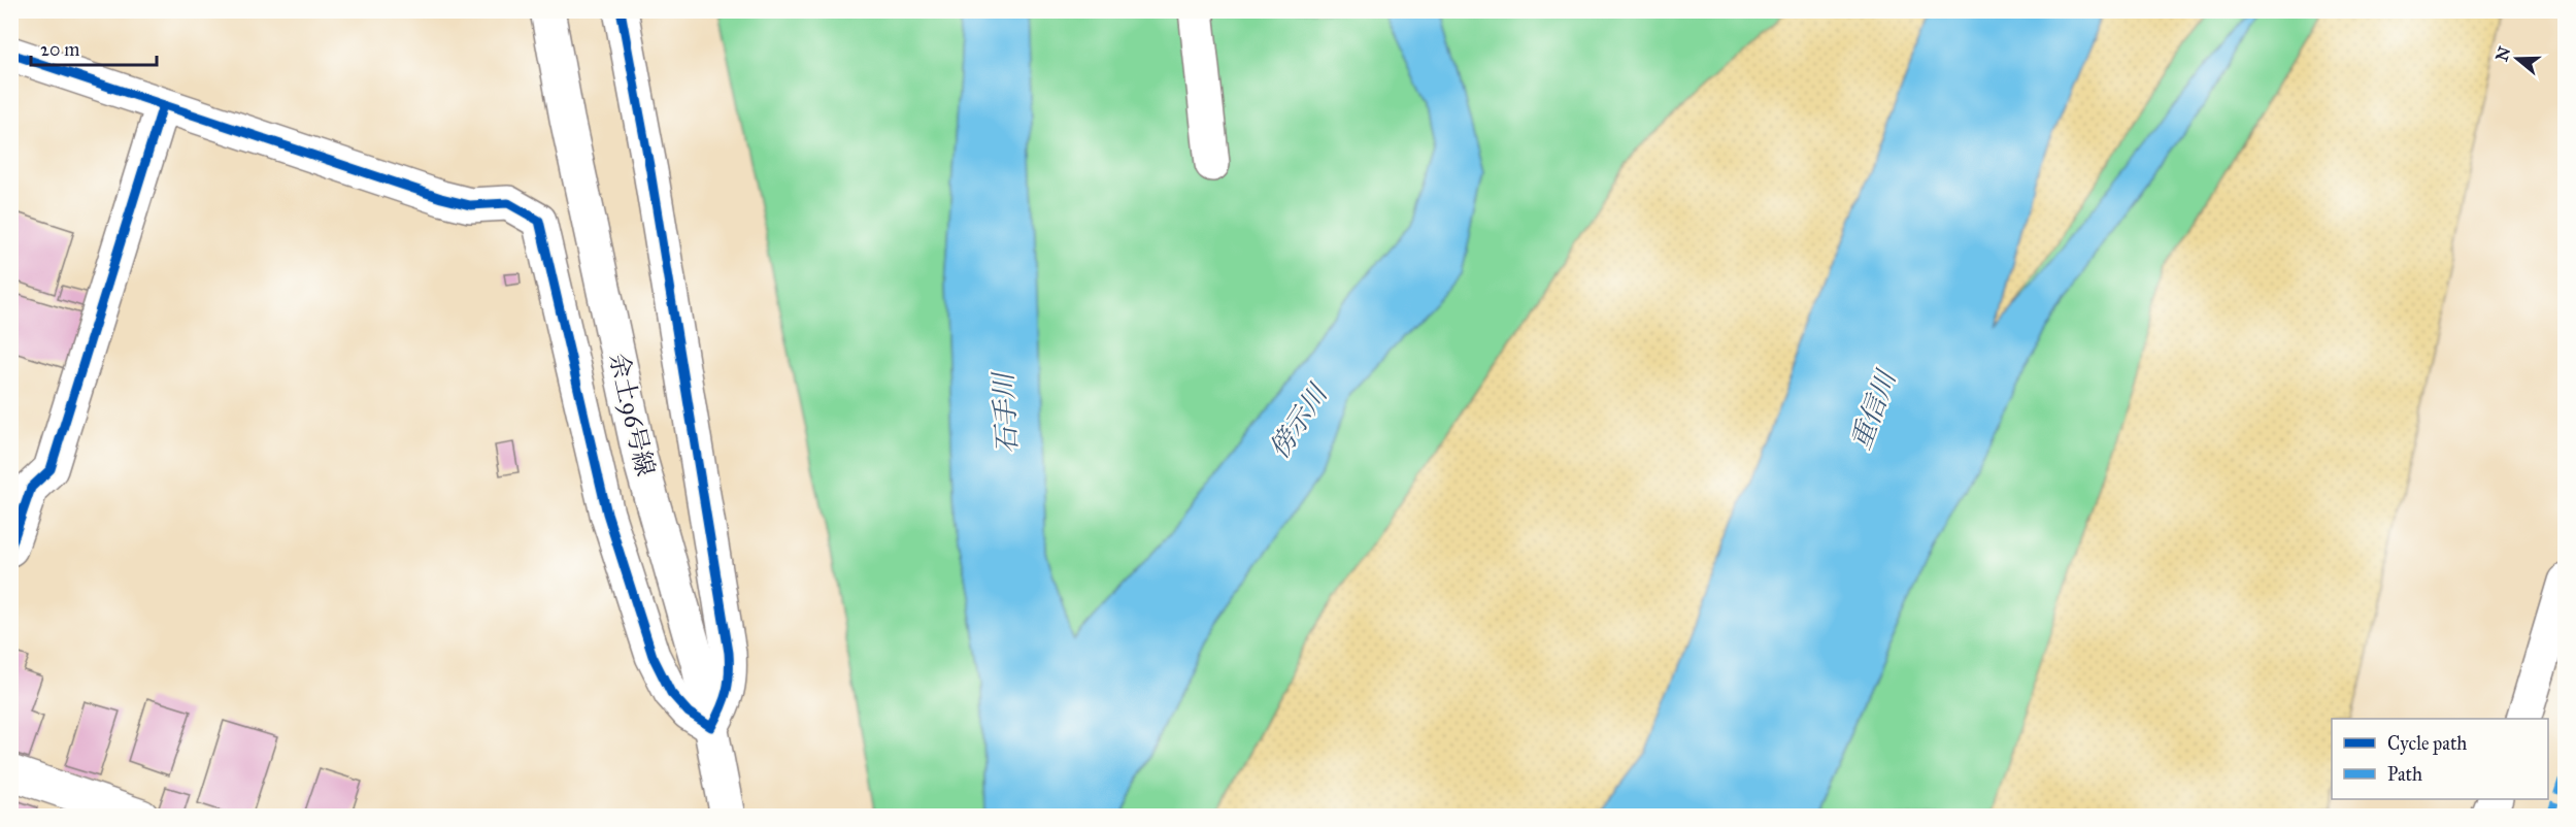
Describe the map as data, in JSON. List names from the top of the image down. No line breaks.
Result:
{"streets":{"street":["余土96号線"]},"water":["重信川","石手川","傍示川"],"legend":["Cycle path","Path"],"scale_bar":"20 m","north":"left"}
